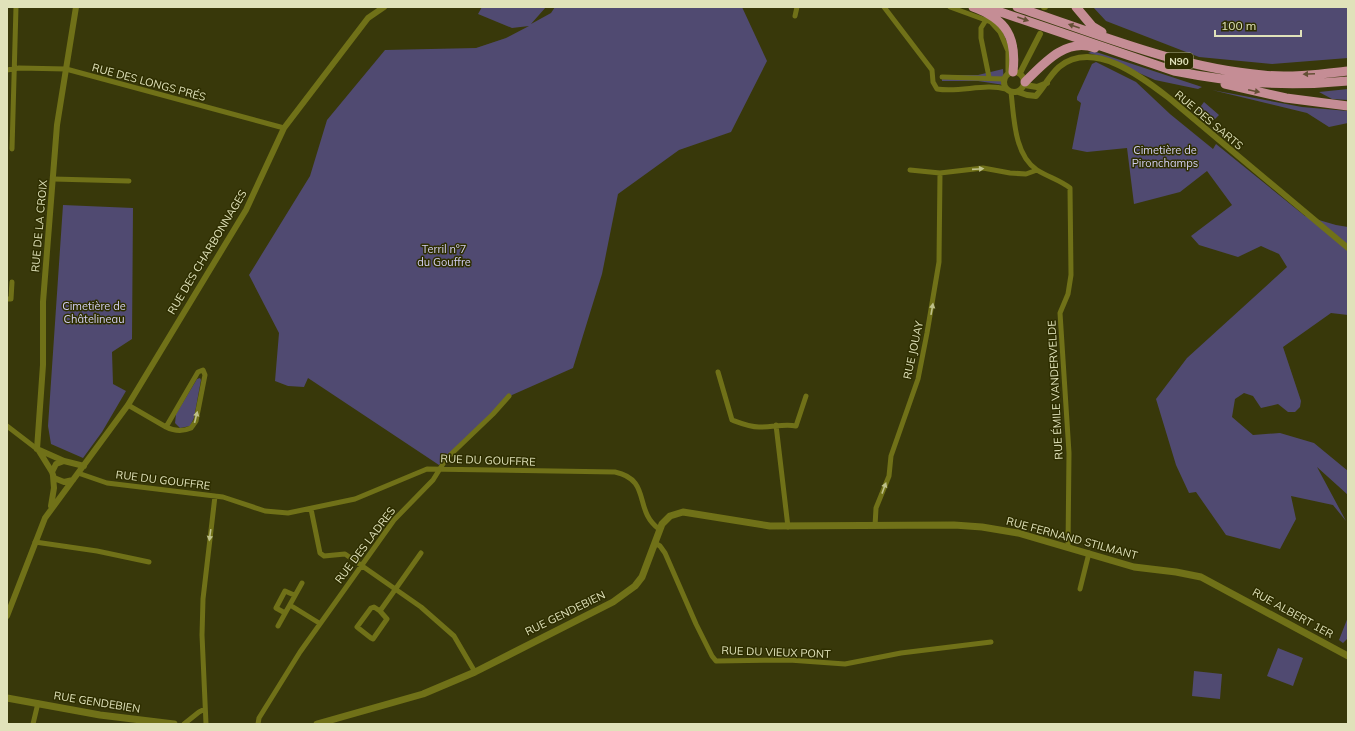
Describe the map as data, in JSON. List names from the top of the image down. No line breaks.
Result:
{"streets":{"highway":["N90"],"main road":["RUE FERNAND STILMANT","RUE GENDEBIEN","RUE ALBERT 1ER"],"street":["RUE DES LONGS PRÉS","RUE DES SARTS","RUE DE LA CROIX","RUE DES CHARBONNAGES","RUE JOUAY","RUE ÉMILE VANDERVELDE","RUE DU GOUFFRE","RUE DES LADRES","RUE DU VIEUX PONT"]},"crossings":[["RUE DES LONGS PRÉS","RUE DE LA CROIX"],["RUE DES LONGS PRÉS","RUE DES CHARBONNAGES"],["RUE DES CHARBONNAGES","RUE DU GOUFFRE"],["RUE JOUAY","RUE FERNAND STILMANT"],["RUE ÉMILE VANDERVELDE","RUE FERNAND STILMANT"],["RUE DU GOUFFRE","RUE DES LADRES"],["RUE DU GOUFFRE","RUE GENDEBIEN"],["RUE FERNAND STILMANT","RUE GENDEBIEN"],["RUE FERNAND STILMANT","RUE ALBERT 1ER"],["RUE GENDEBIEN","RUE DU VIEUX PONT"]],"one_way":["RUE JOUAY"],"parks":["Cimetière de Pironchamps","Terril n°7 du Gouffre","Cimetière de Châtelineau"],"scale_bar":"100 m"}
